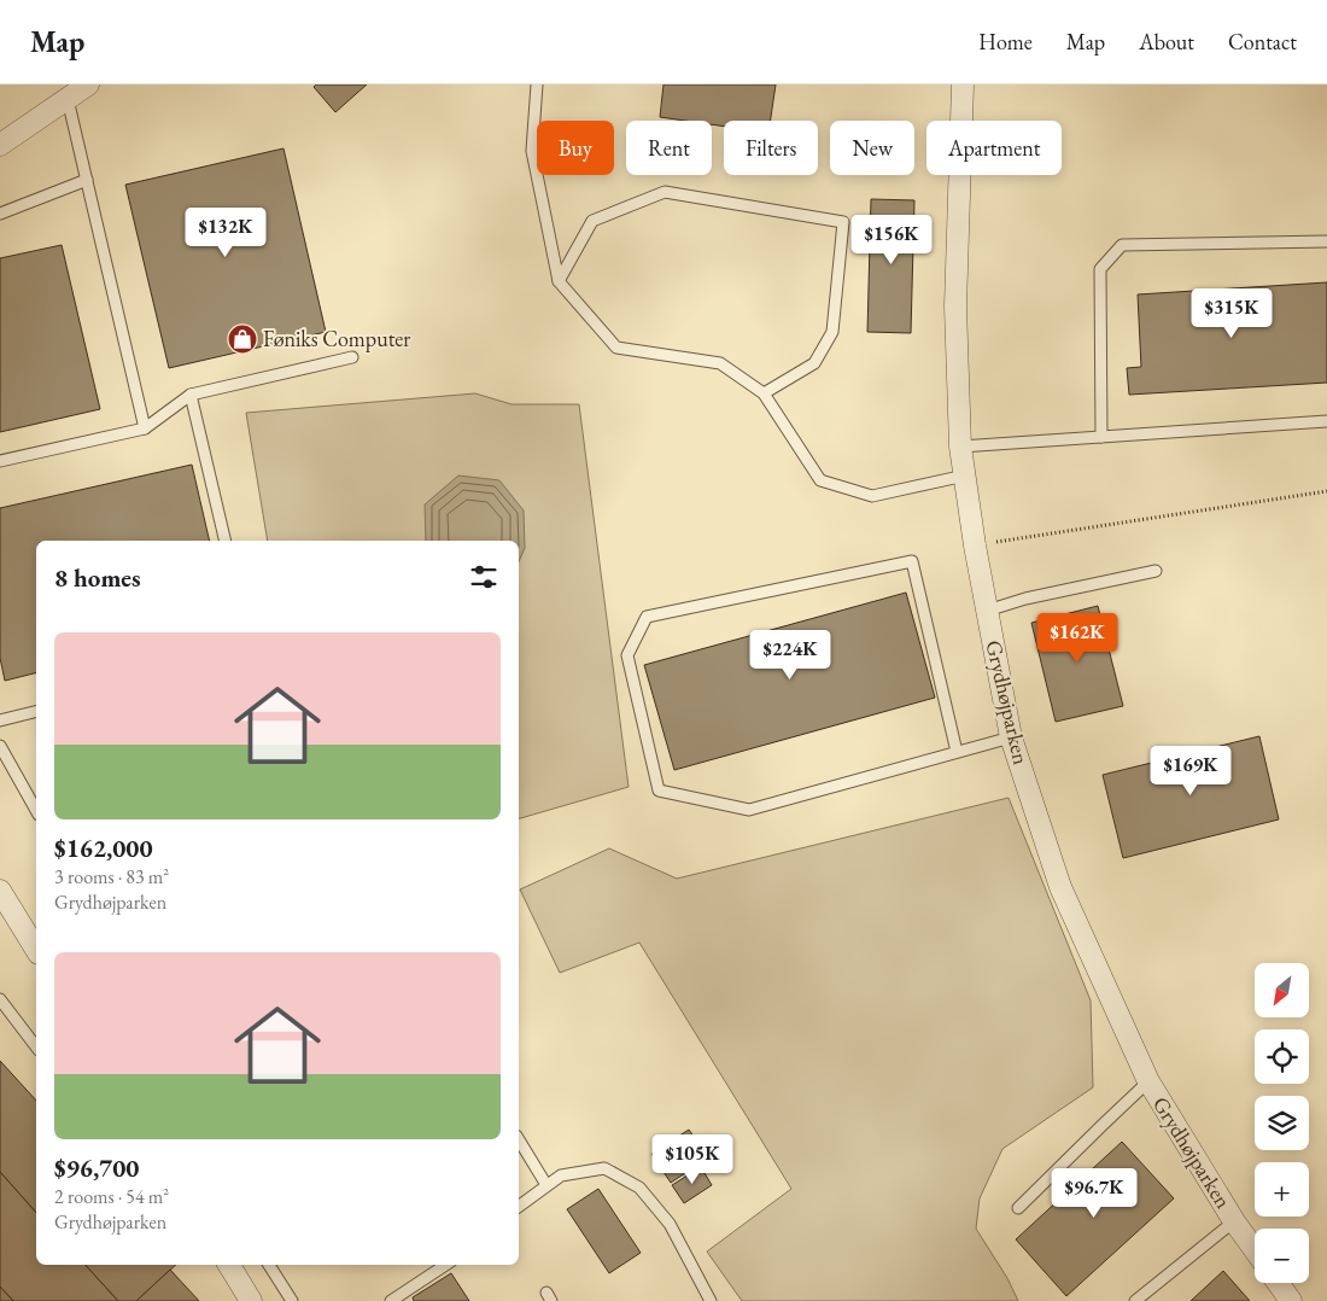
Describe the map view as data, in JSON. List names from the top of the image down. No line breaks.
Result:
{"streets":{"street":["Grydhøjparken"]},"places":{"shop":["Føniks Computer"]},"north":"bottom left","page":{"header":"Map","nav":["Home","Map","About","Contact"],"chip":["Buy","Rent","Filters","New","Apartment"],"price":["$132K","$156K","$315K","$162K","$224K","$169K","$105K","$96.7K"],"heading":"8 homes","list":[{"name":"$162,000","note":"3 rooms · 83 m² · Grydhøjparken"},{"name":"$96,700","note":"2 rooms · 54 m² · Grydhøjparken"}],"map_buttons":["+","−"]}}
